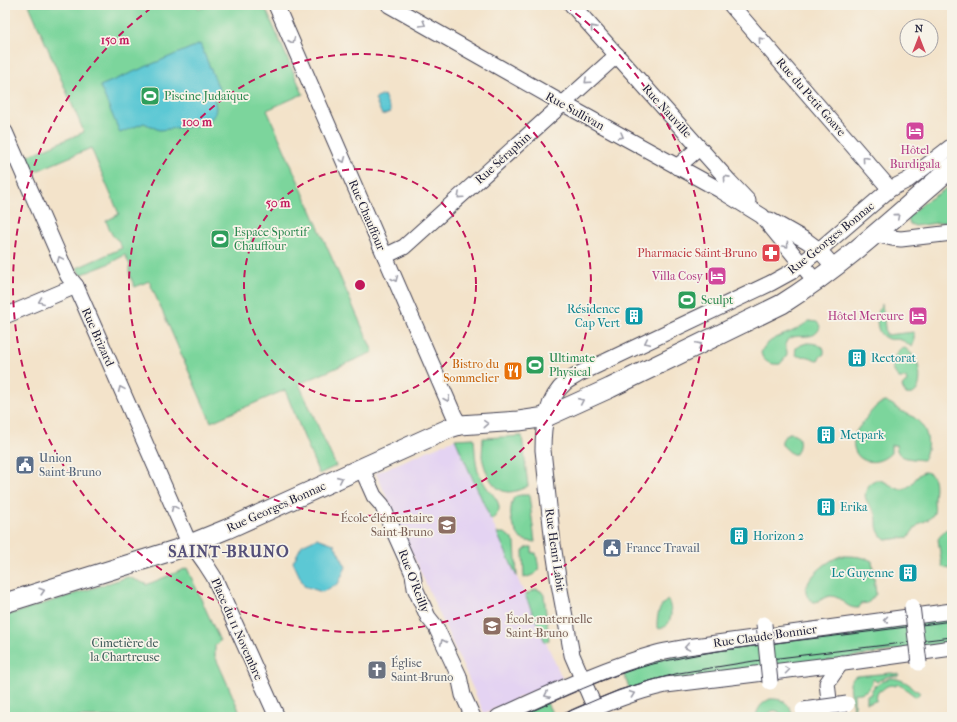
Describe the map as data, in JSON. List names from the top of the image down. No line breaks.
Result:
{"streets":{"main road":["Rue Georges Bonnac"],"street":["Rue du Petit Goave","Rue Sullivan","Rue Nauville","Rue Séraphin","Rue Chauffour","Rue Brizard","Rue Henri Labit","Rue O'Reilly","Place du 11 Novembre","Rue Claude Bonnier"]},"crossings":[["Rue du Petit Goave","Rue Georges Bonnac"],["Rue Sullivan","Rue Nauville"],["Rue Sullivan","Rue Séraphin"],["Rue Sullivan","Rue Georges Bonnac"],["Rue Nauville","Rue Séraphin"],["Rue Séraphin","Rue Chauffour"],["Rue Chauffour","Rue Georges Bonnac"],["Rue Georges Bonnac","Rue Brizard"],["Rue Georges Bonnac","Rue Henri Labit"],["Rue Georges Bonnac","Rue O'Reilly"],["Rue Georges Bonnac","Place du 11 Novembre"],["Rue Brizard","Place du 11 Novembre"],["Rue Henri Labit","Rue Claude Bonnier"]],"one_way":["Rue du Petit Goave","Rue Sullivan","Rue Nauville","Rue Séraphin","Rue Chauffour","Rue Brizard","Rue O'Reilly"],"districts":["SAINT-BRUNO"],"parks":["Cimetière de la Chartreuse"],"places":{"sports":["Piscine Judaïque","Espace Sportif Chauffour","Sculpt","Ultimate Physical"],"hotel":["Hôtel Burdigala","Villa Cosy","Hôtel Mercure"],"pharmacy":["Pharmacie Saint-Bruno"],"building":["Résidence Cap Vert","Rectorat","Metpark","Erika","Horizon 2","Le Guyenne"],"restaurant":["Bistro du Sommelier"],"public building":["Union Saint-Bruno","France Travail"],"school or university":["École élémentaire Saint-Bruno","École maternelle Saint-Bruno"],"church":["Église Saint-Bruno"]},"north":"top","rings":["150 m","100 m","50 m"]}
